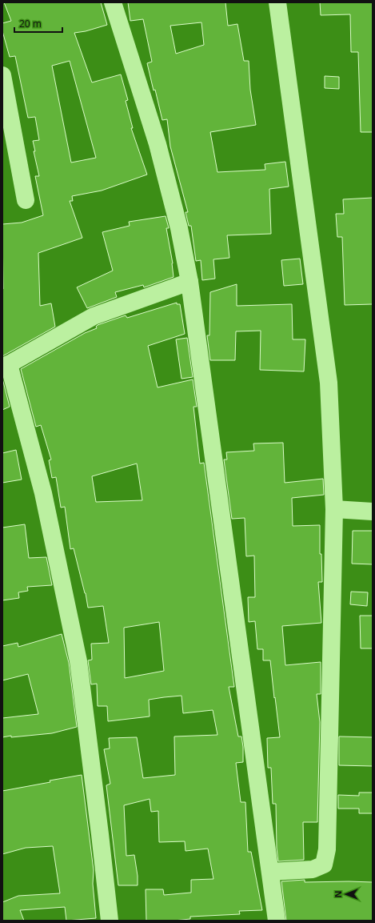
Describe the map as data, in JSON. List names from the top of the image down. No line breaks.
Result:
{"scale_bar":"20 m","north":"left"}
